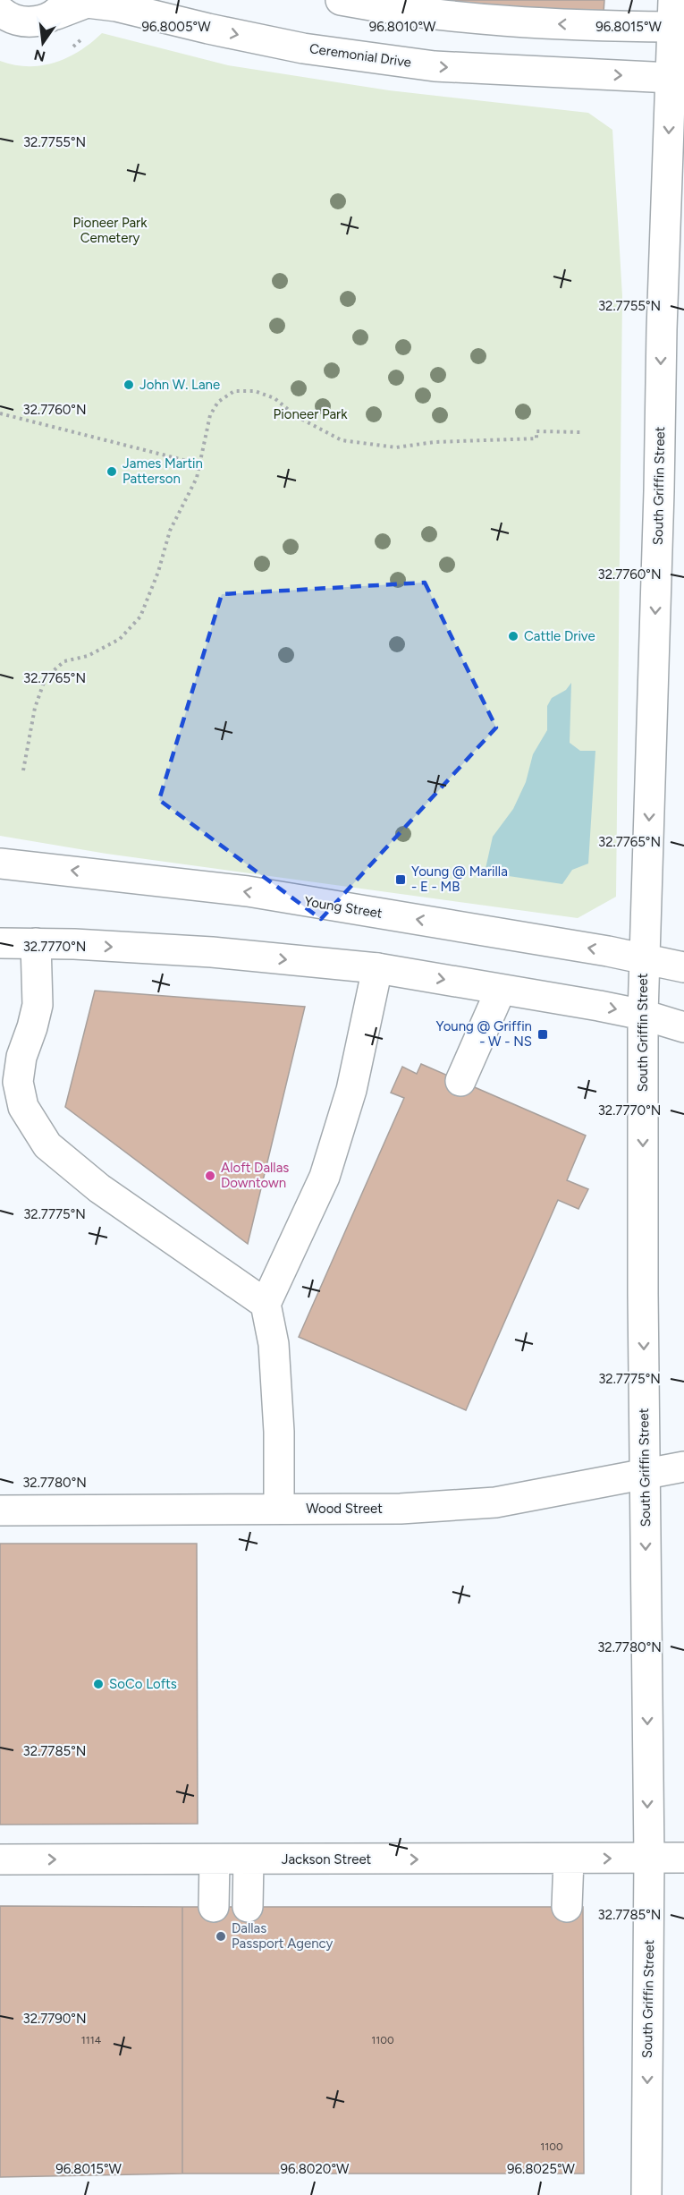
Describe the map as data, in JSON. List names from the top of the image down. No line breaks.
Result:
{"streets":{"main road":["Ceremonial Drive","South Griffin Street","Young Street","Wood Street","Jackson Street"]},"crossings":[["Ceremonial Drive","South Griffin Street"],["South Griffin Street","Young Street"],["South Griffin Street","Wood Street"],["South Griffin Street","Jackson Street"]],"one_way":["South Griffin Street","Jackson Street"],"parks":["Pioneer Park Cemetery","Pioneer Park"],"places":{"other":["John W. Lane","James Martin Patterson","Cattle Drive","Aloft Dallas Downtown","SoCo Lofts","Dallas Passport Agency"],"transit":["Young @ Marilla - E - MB","Young @ Griffin - W - NS"]},"house_numbers":["1114","1100","1100"],"north":"bottom","coordinates":["96.8005°W","96.8010°W","96.8015°W","32.7755°N","32.7760°N","32.7765°N","32.7770°N","32.7775°N","32.7780°N","32.7785°N","32.7790°N","96.8020°W","96.8025°W"]}
